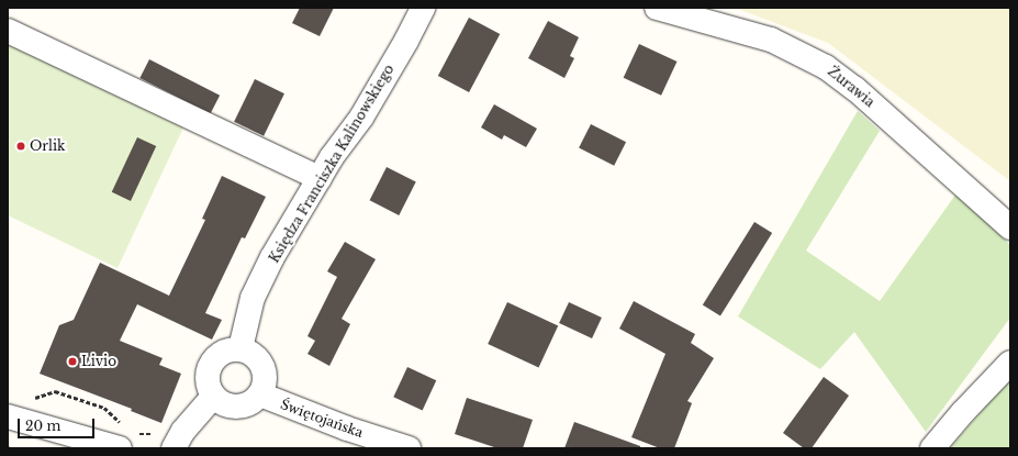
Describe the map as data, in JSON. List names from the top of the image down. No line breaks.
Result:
{"streets":{"street":["Żurawia","Księdza Franciszka Kalinowskiego","Świętojańska"]},"crossings":[["Księdza Franciszka Kalinowskiego","Świętojańska"]],"places":["Orlik","Livio"],"scale_bar":"20 m"}
